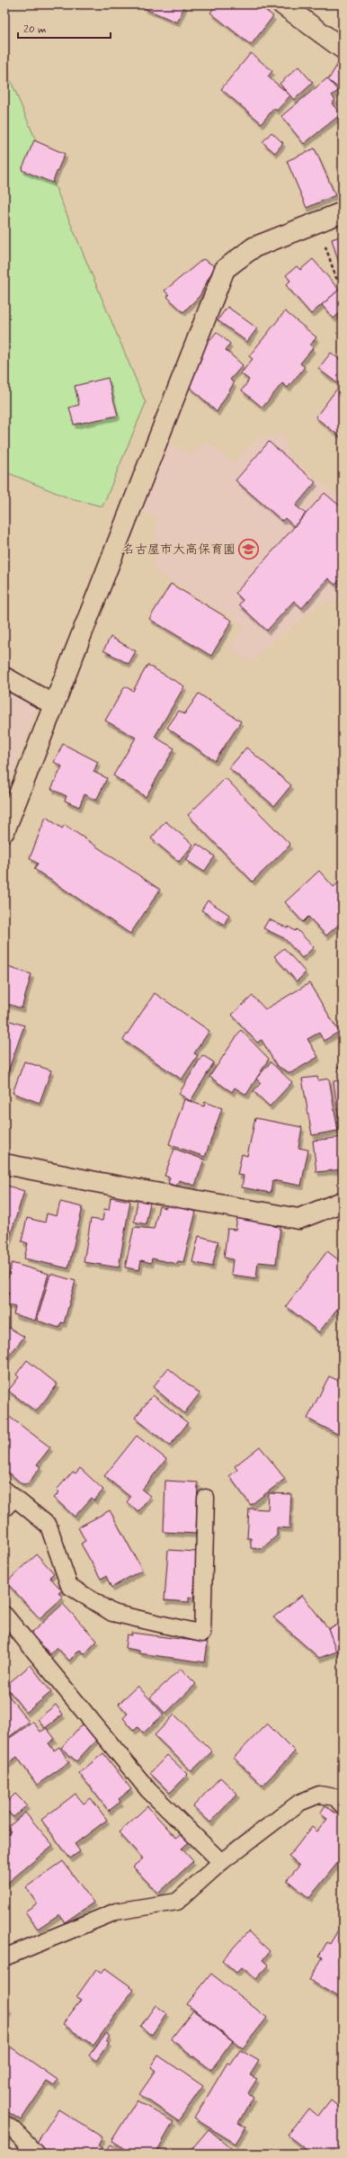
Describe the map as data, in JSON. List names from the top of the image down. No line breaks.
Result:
{"places":{"school or university":["名古屋市大高保育園"]},"scale_bar":"20 m"}
